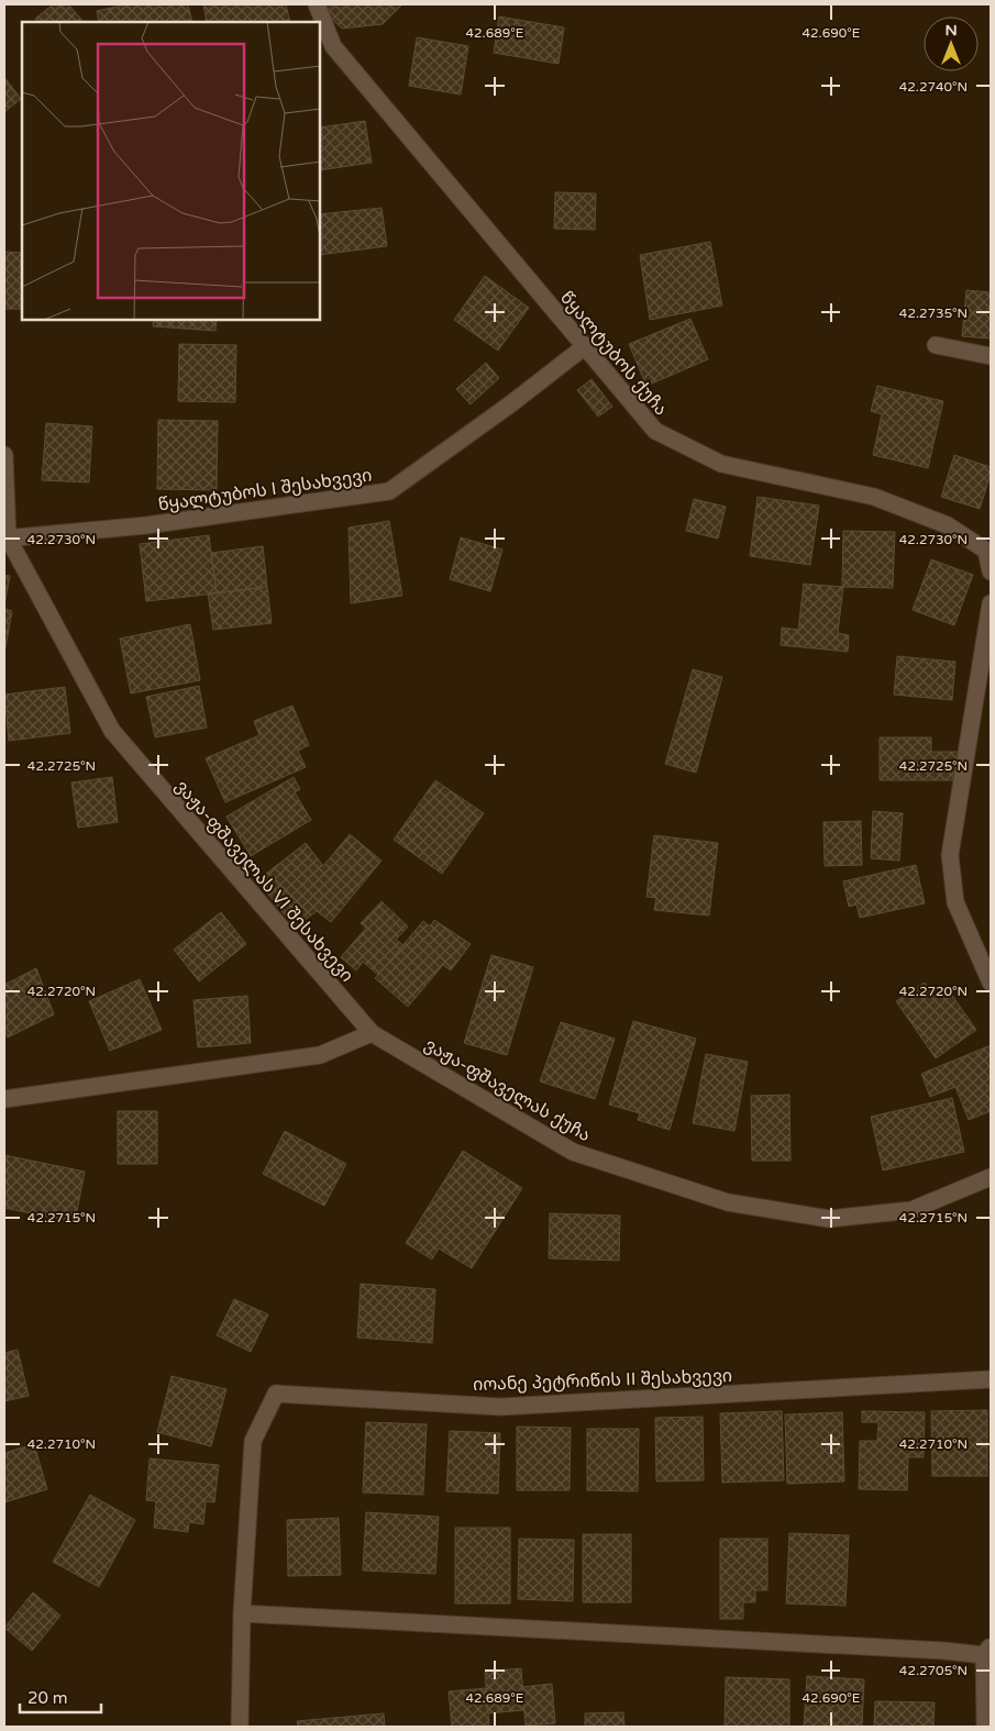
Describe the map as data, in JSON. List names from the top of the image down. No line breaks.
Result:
{"streets":{"street":["წყალტუბოს ქუჩა","წყალტუბოს I შესახვევი","ვაჟა-ფშაველას VI შესახვევი","ვაჟა-ფშაველას ქუჩა","იოანე პეტრიწის II შესახვევი"]},"crossings":[["წყალტუბოს ქუჩა","წყალტუბოს I შესახვევი"],["წყალტუბოს I შესახვევი","ვაჟა-ფშაველას VI შესახვევი"],["ვაჟა-ფშაველას VI შესახვევი","ვაჟა-ფშაველას ქუჩა"]],"scale_bar":"20 m","north":"top","coordinates":["42.689°E","42.690°E","42.2740°N","42.2735°N","42.2730°N","42.2725°N","42.2720°N","42.2715°N","42.2710°N","42.2705°N"]}
